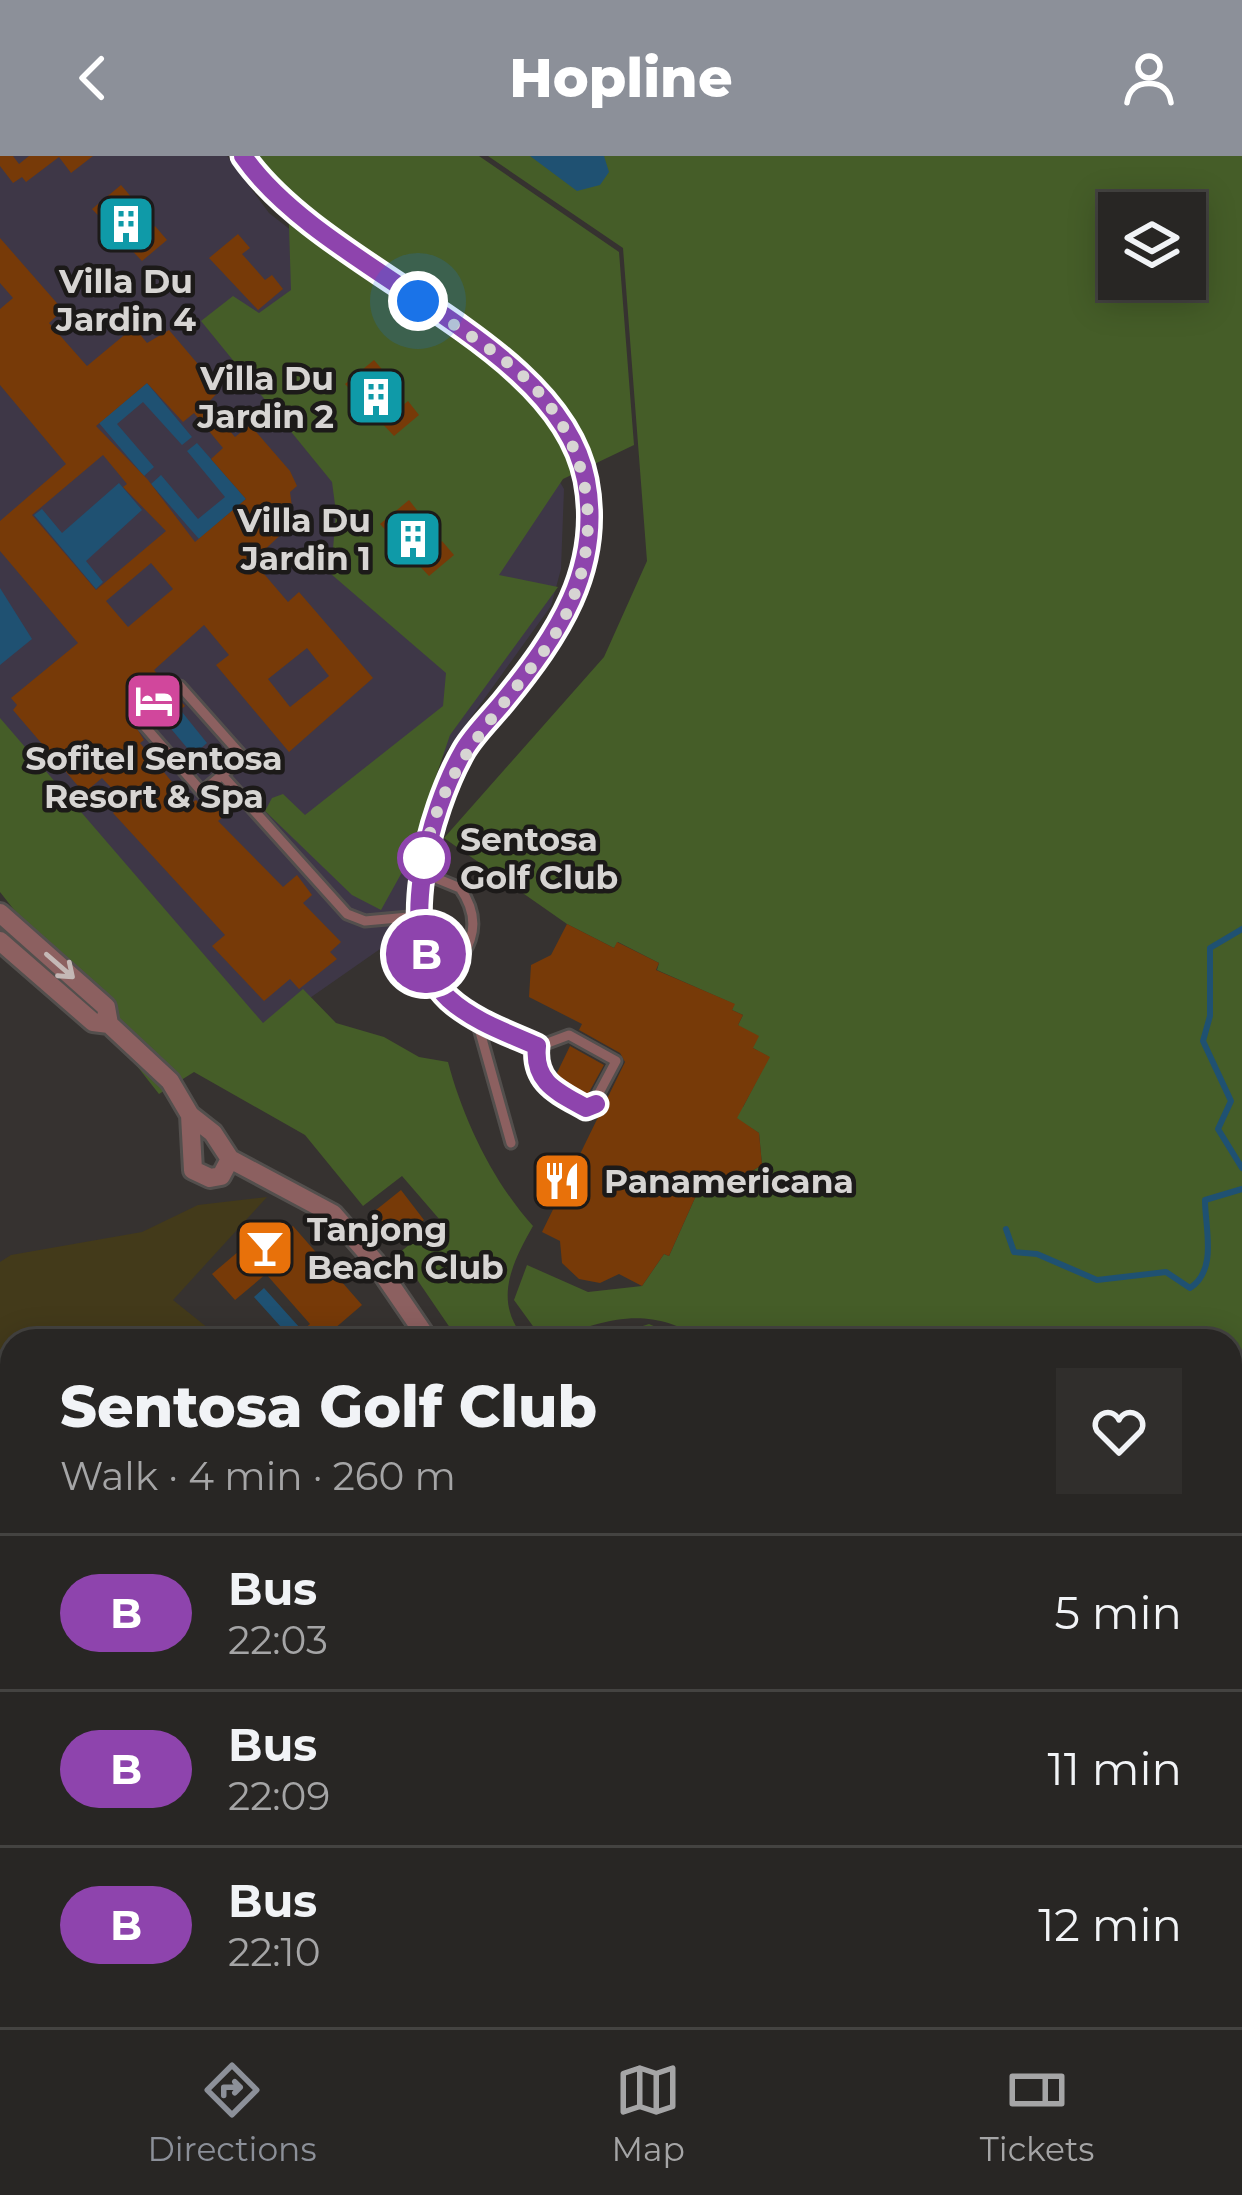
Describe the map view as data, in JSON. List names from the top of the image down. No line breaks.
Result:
{"places":{"building":["Villa Du Jardin 4","Villa Du Jardin 2","Villa Du Jardin 1"],"hotel":["Sofitel Sentosa Resort & Spa"],"other":["Sentosa Golf Club"],"restaurant":["Panamericana"],"bar":["Tanjong Beach Club"]},"lines":["bus line B"],"page":{"header":"Hopline","on_map":"B","heading":["Sentosa Golf Club","Walk · 4 min · 260 m"],"list":[{"mark":"B","name":"Bus","note":"22:03","value":"5 min"},{"mark":"B","name":"Bus","note":"22:09","value":"11 min"},{"mark":"B","name":"Bus","note":"22:10","value":"12 min"}],"tabs":["Directions","Map","Tickets"]}}
